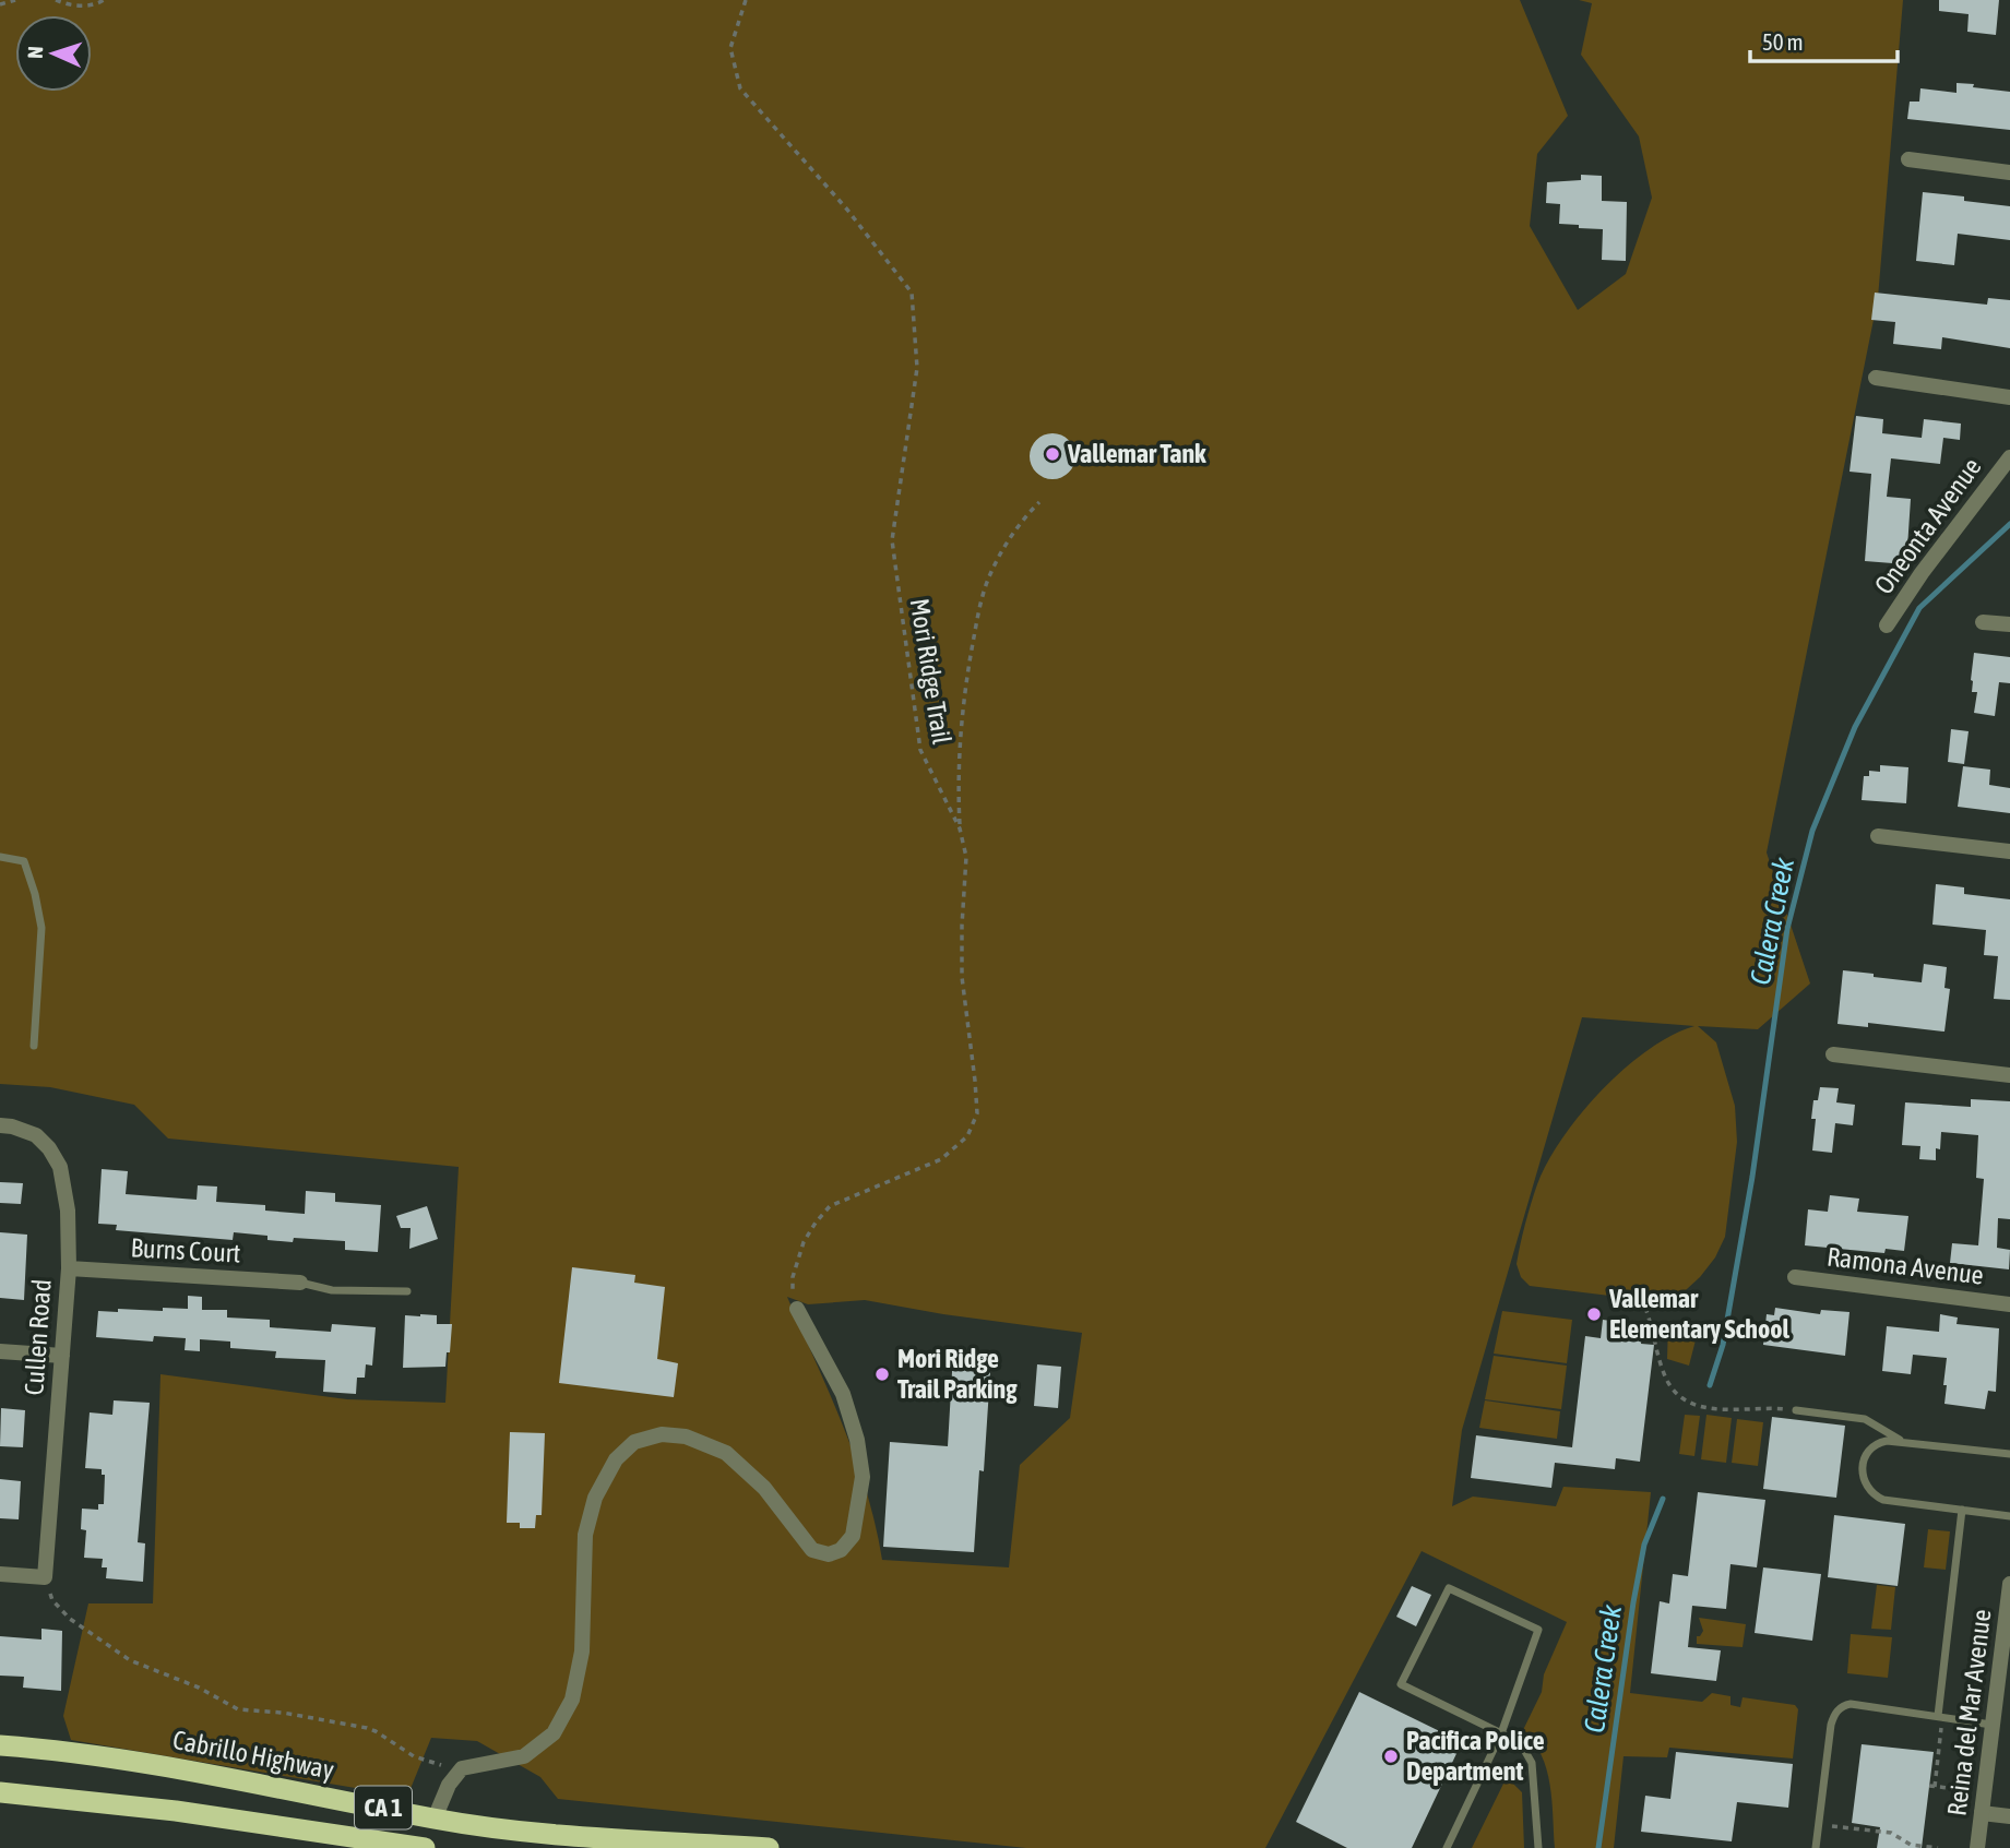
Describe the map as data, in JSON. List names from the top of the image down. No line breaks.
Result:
{"streets":{"highway":["Cabrillo Highway","CA 1"],"street":["Oneonta Avenue","Burns Court","Ramona Avenue","Cullen Road","Reina del Mar Avenue"],"path":["Mori Ridge Trail"]},"crossings":[["Burns Court","Cullen Road"]],"water":["Calera Creek"],"places":["Vallemar Tank","Vallemar Elementary School","Mori Ridge Trail Parking","Pacifica Police Department"],"scale_bar":"50 m","north":"left"}
